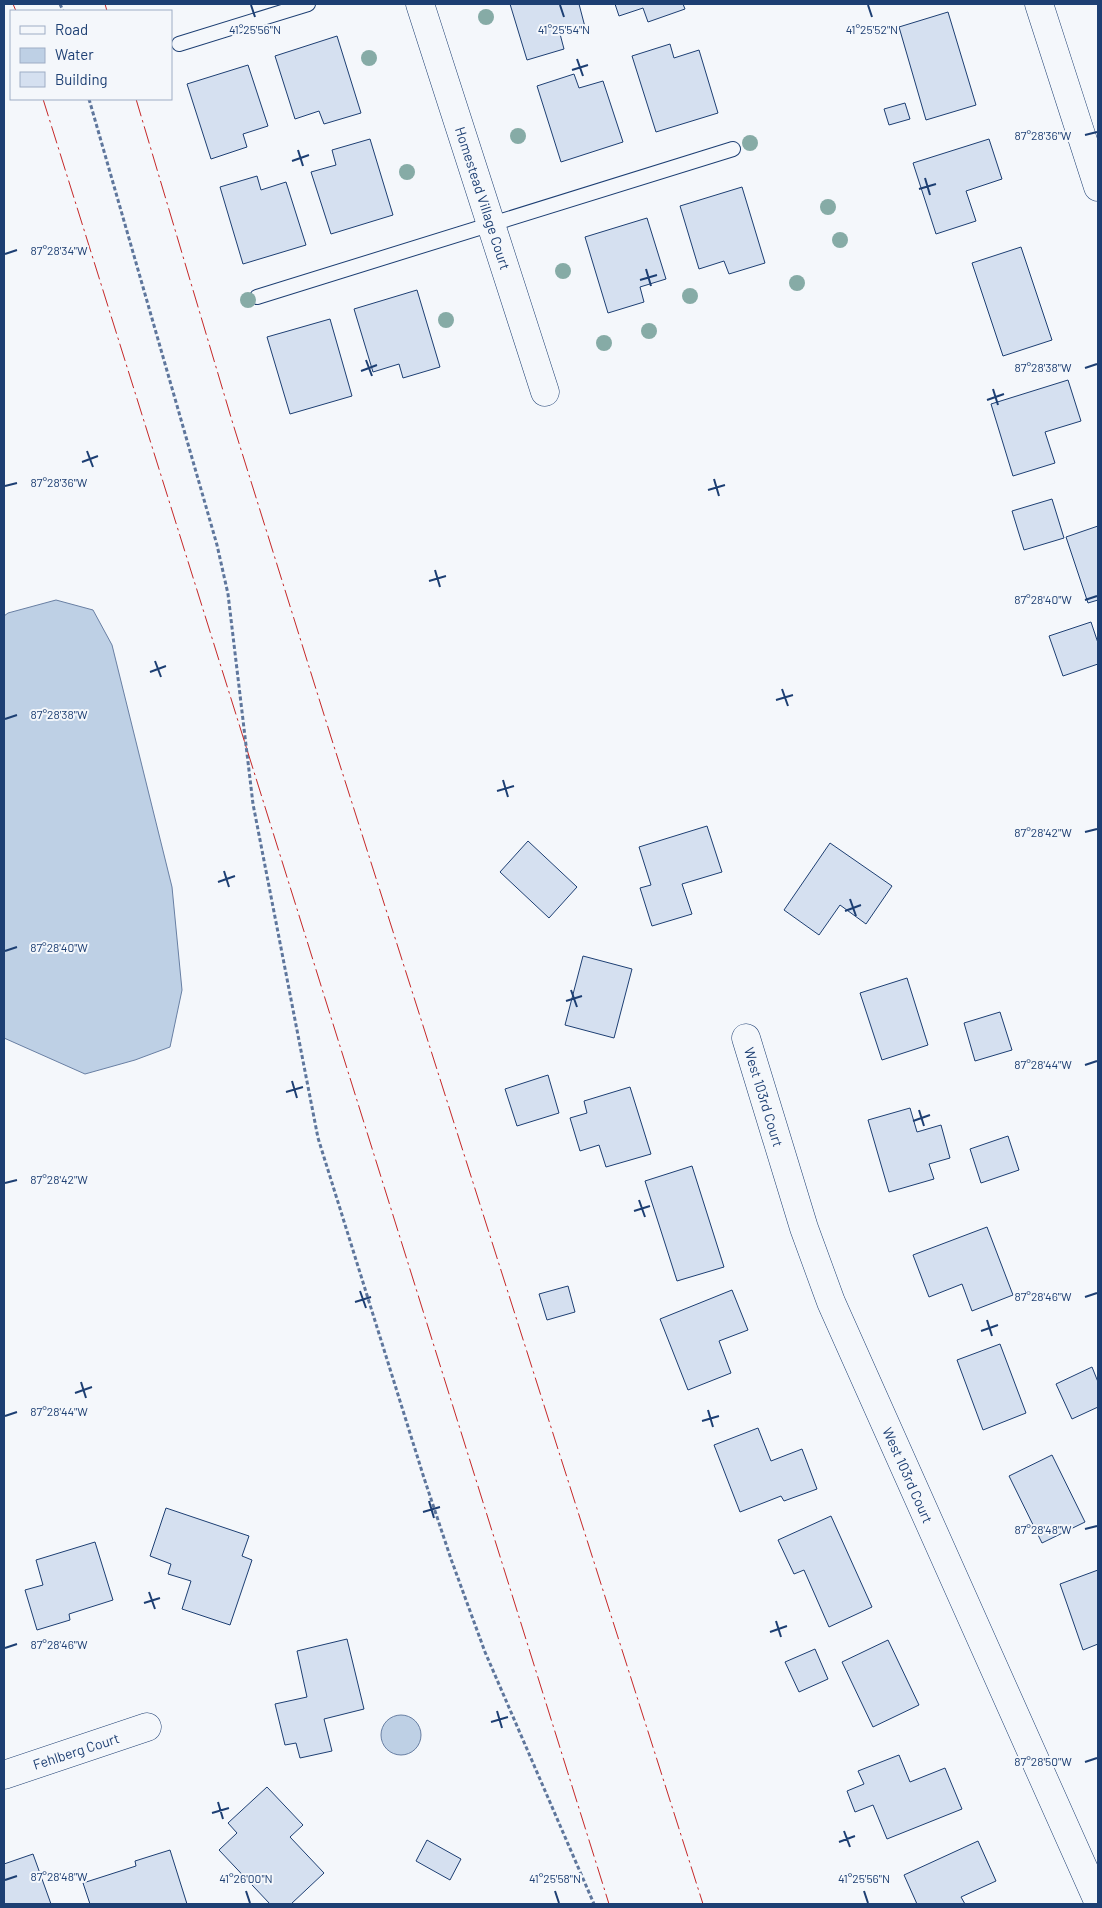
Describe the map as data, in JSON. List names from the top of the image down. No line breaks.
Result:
{"streets":{"street":["Homestead Village Court","West 103rd Court","Fehlberg Court"]},"legend":["Road","Water","Building"],"coordinates":["41°25'56\"N","41°25'54\"N","41°25'52\"N","87°28'36\"W","87°28'34\"W","87°28'38\"W","87°28'40\"W","87°28'42\"W","87°28'44\"W","87°28'46\"W","87°28'48\"W","87°28'50\"W","41°26'00\"N","41°25'58\"N"]}
